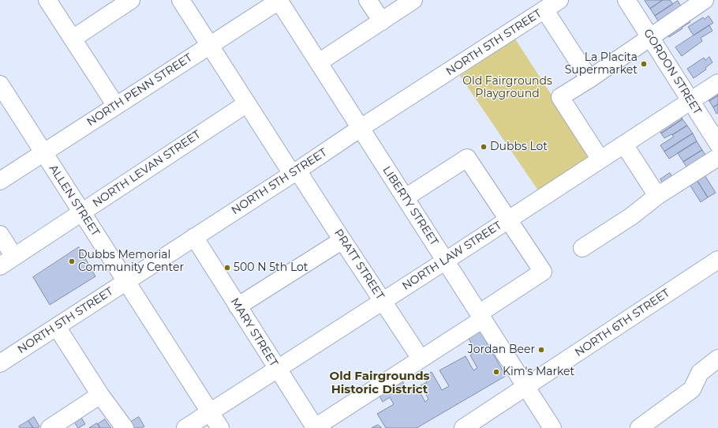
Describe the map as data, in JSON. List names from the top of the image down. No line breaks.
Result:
{"streets":{"street":["NORTH 5TH STREET","GORDON STREET","NORTH PENN STREET","NORTH LEVAN STREET","ALLEN STREET","LIBERTY STREET","NORTH LAW STREET","PRATT STREET","NORTH 6TH STREET","MARY STREET"]},"crossings":[["NORTH 5TH STREET","ALLEN STREET"],["NORTH 5TH STREET","LIBERTY STREET"],["NORTH 5TH STREET","PRATT STREET"],["NORTH 5TH STREET","MARY STREET"],["GORDON STREET","NORTH LAW STREET"],["NORTH PENN STREET","ALLEN STREET"],["NORTH PENN STREET","LIBERTY STREET"],["NORTH PENN STREET","PRATT STREET"],["NORTH LEVAN STREET","ALLEN STREET"],["NORTH LEVAN STREET","PRATT STREET"],["ALLEN STREET","NORTH LAW STREET"],["LIBERTY STREET","NORTH LAW STREET"],["LIBERTY STREET","NORTH 6TH STREET"],["NORTH LAW STREET","PRATT STREET"],["NORTH LAW STREET","MARY STREET"]],"districts":["Old Fairgrounds Historic District"],"parks":["Old Fairgrounds Playground"],"places":["La Placita Supermarket","Dubbs Lot","Dubbs Memorial Community Center","500 N 5th Lot","Jordan Beer","Kim's Market"]}
